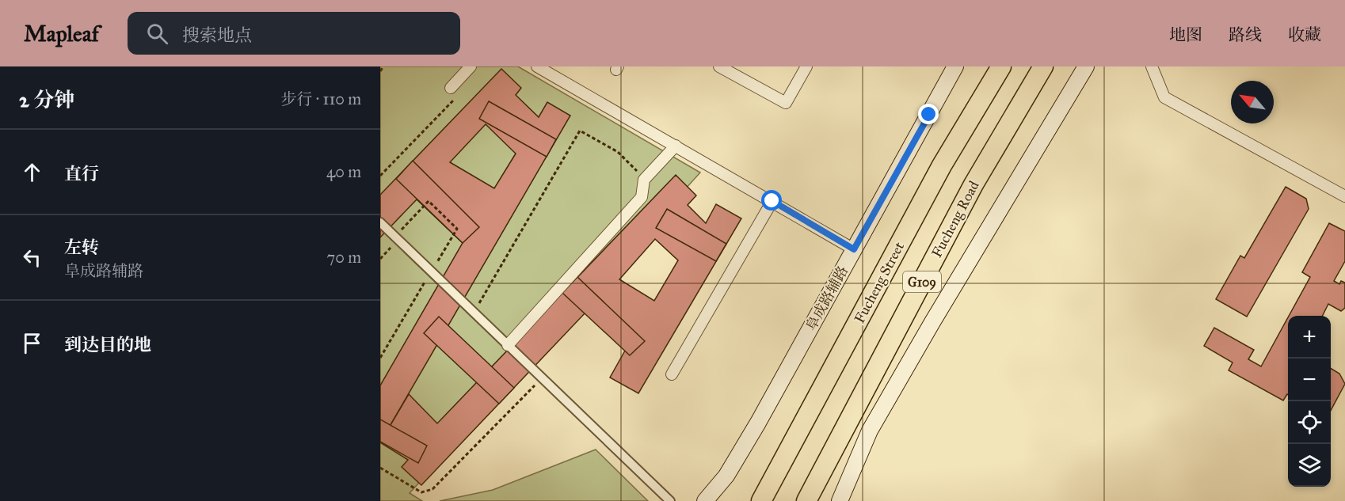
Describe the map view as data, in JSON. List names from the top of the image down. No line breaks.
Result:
{"streets":{"highway":["Fucheng Road","G109","Fucheng Street"],"main road":["阜成路辅路"]},"north":"top left","page":{"header":"Mapleaf","search":"搜索地点","nav":["地图","路线","收藏"],"heading":["2 分钟","步行 · 110 m"],"list":[["直行","40 m"],["左转","阜成路辅路","70 m"],"到达目的地"],"map_buttons":["+","−"]}}
